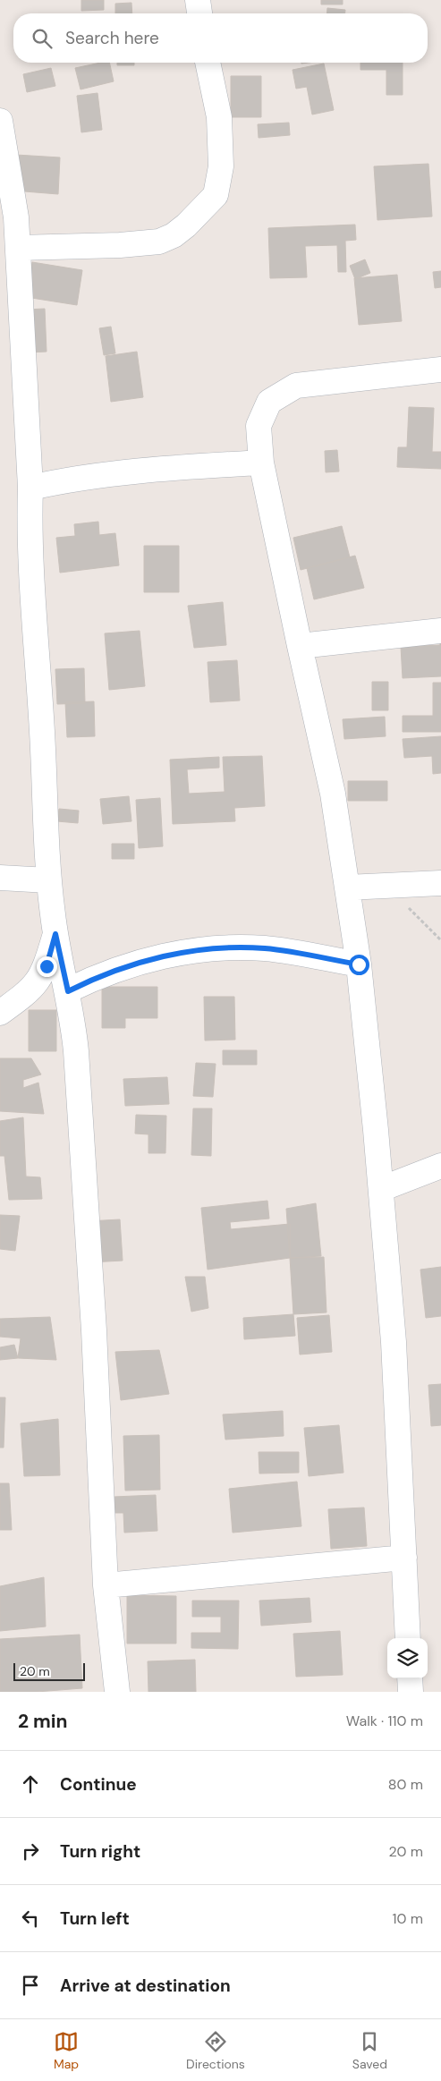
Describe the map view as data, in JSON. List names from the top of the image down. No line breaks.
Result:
{"scale_bar":"20 m","page":{"search":"Search here","scale":"20 m","heading":["2 min","Walk · 110 m"],"list":[["Continue","80 m"],["Turn right","20 m"],["Turn left","10 m"],"Arrive at destination"],"nav":["Map","Directions","Saved"]}}
